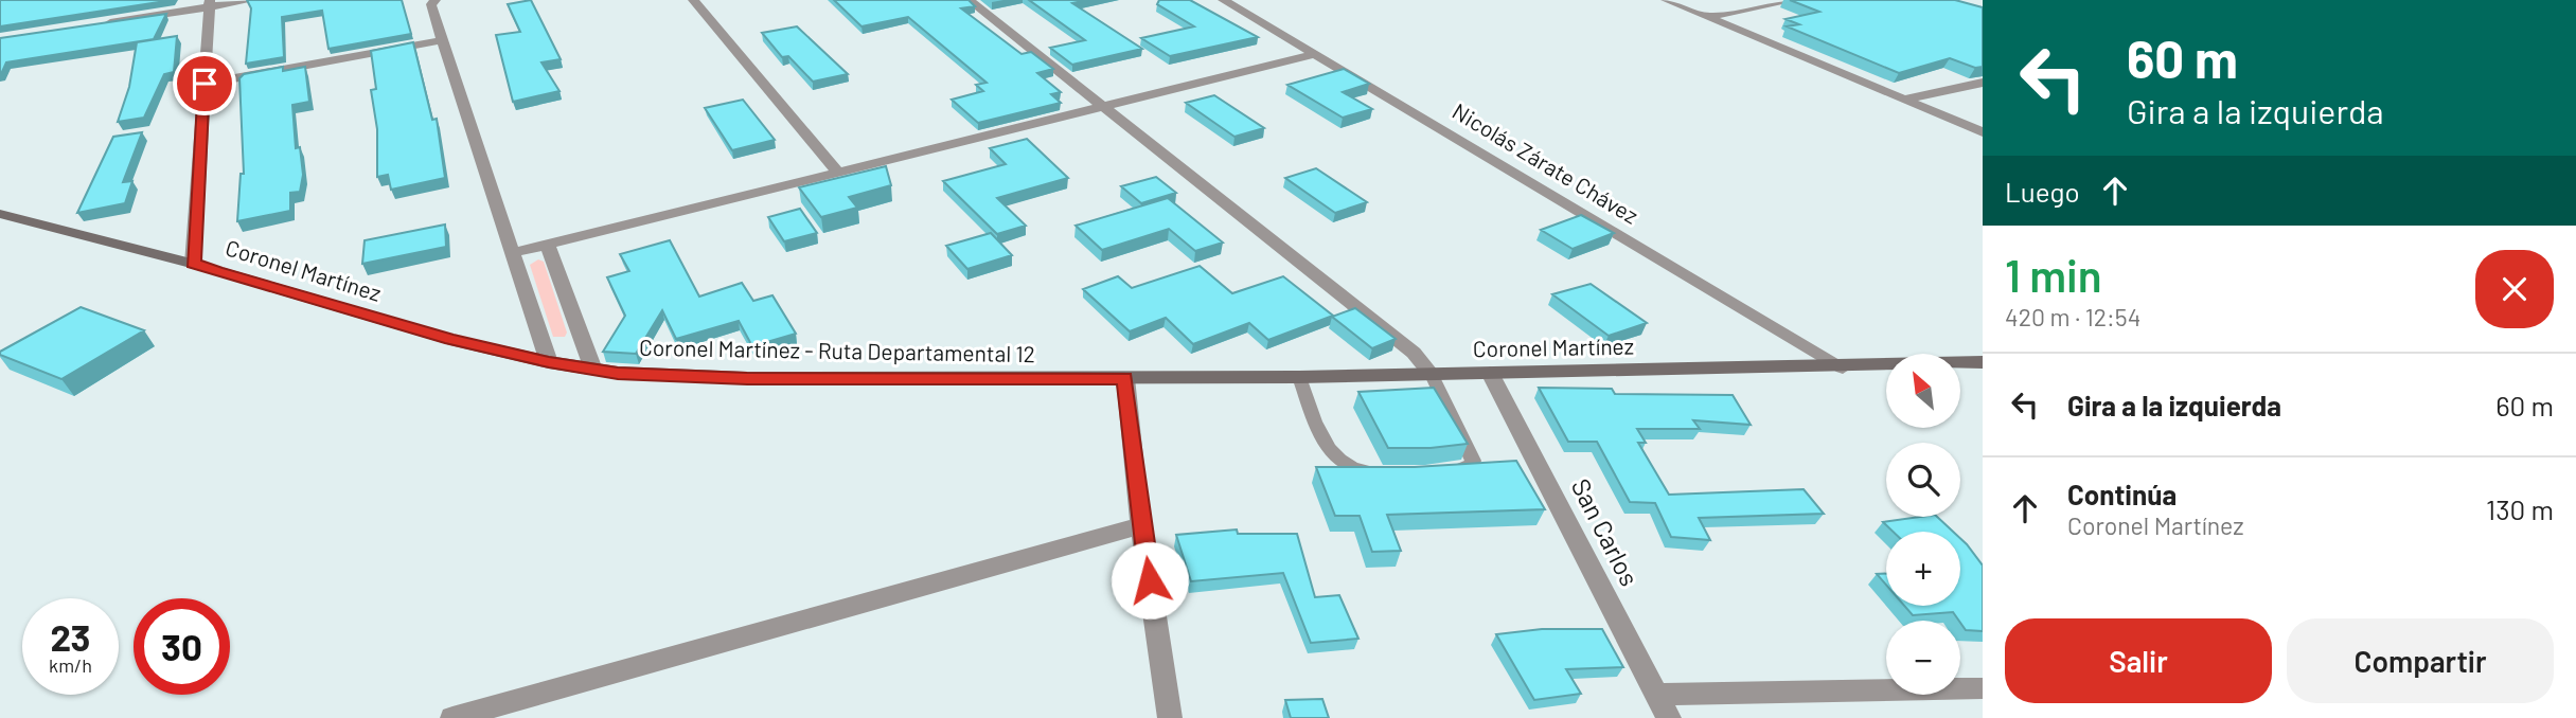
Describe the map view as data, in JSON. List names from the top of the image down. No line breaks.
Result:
{"streets":{"main road":["Coronel Martínez","Coronel Martínez - Ruta Departamental 12"],"street":["Nicolás Zárate Chávez","San Carlos"]},"crossings":[["Nicolás Zárate Chávez","Coronel Martínez"],["Coronel Martínez","Coronel Martínez - Ruta Departamental 12"],["Coronel Martínez","San Carlos"]],"north":"top left","page":{"turn":["60 m","Gira a la izquierda"],"then":"Luego","heading":["1 min","420 m · 12:54"],"list":[{"name":"Gira a la izquierda","value":"60 m"},{"name":"Continúa","note":"Coronel Martínez","value":"130 m"}],"map_buttons":["+","−"],"speed":"23 km/h","limit":"30","buttons":["Salir","Compartir"]}}
